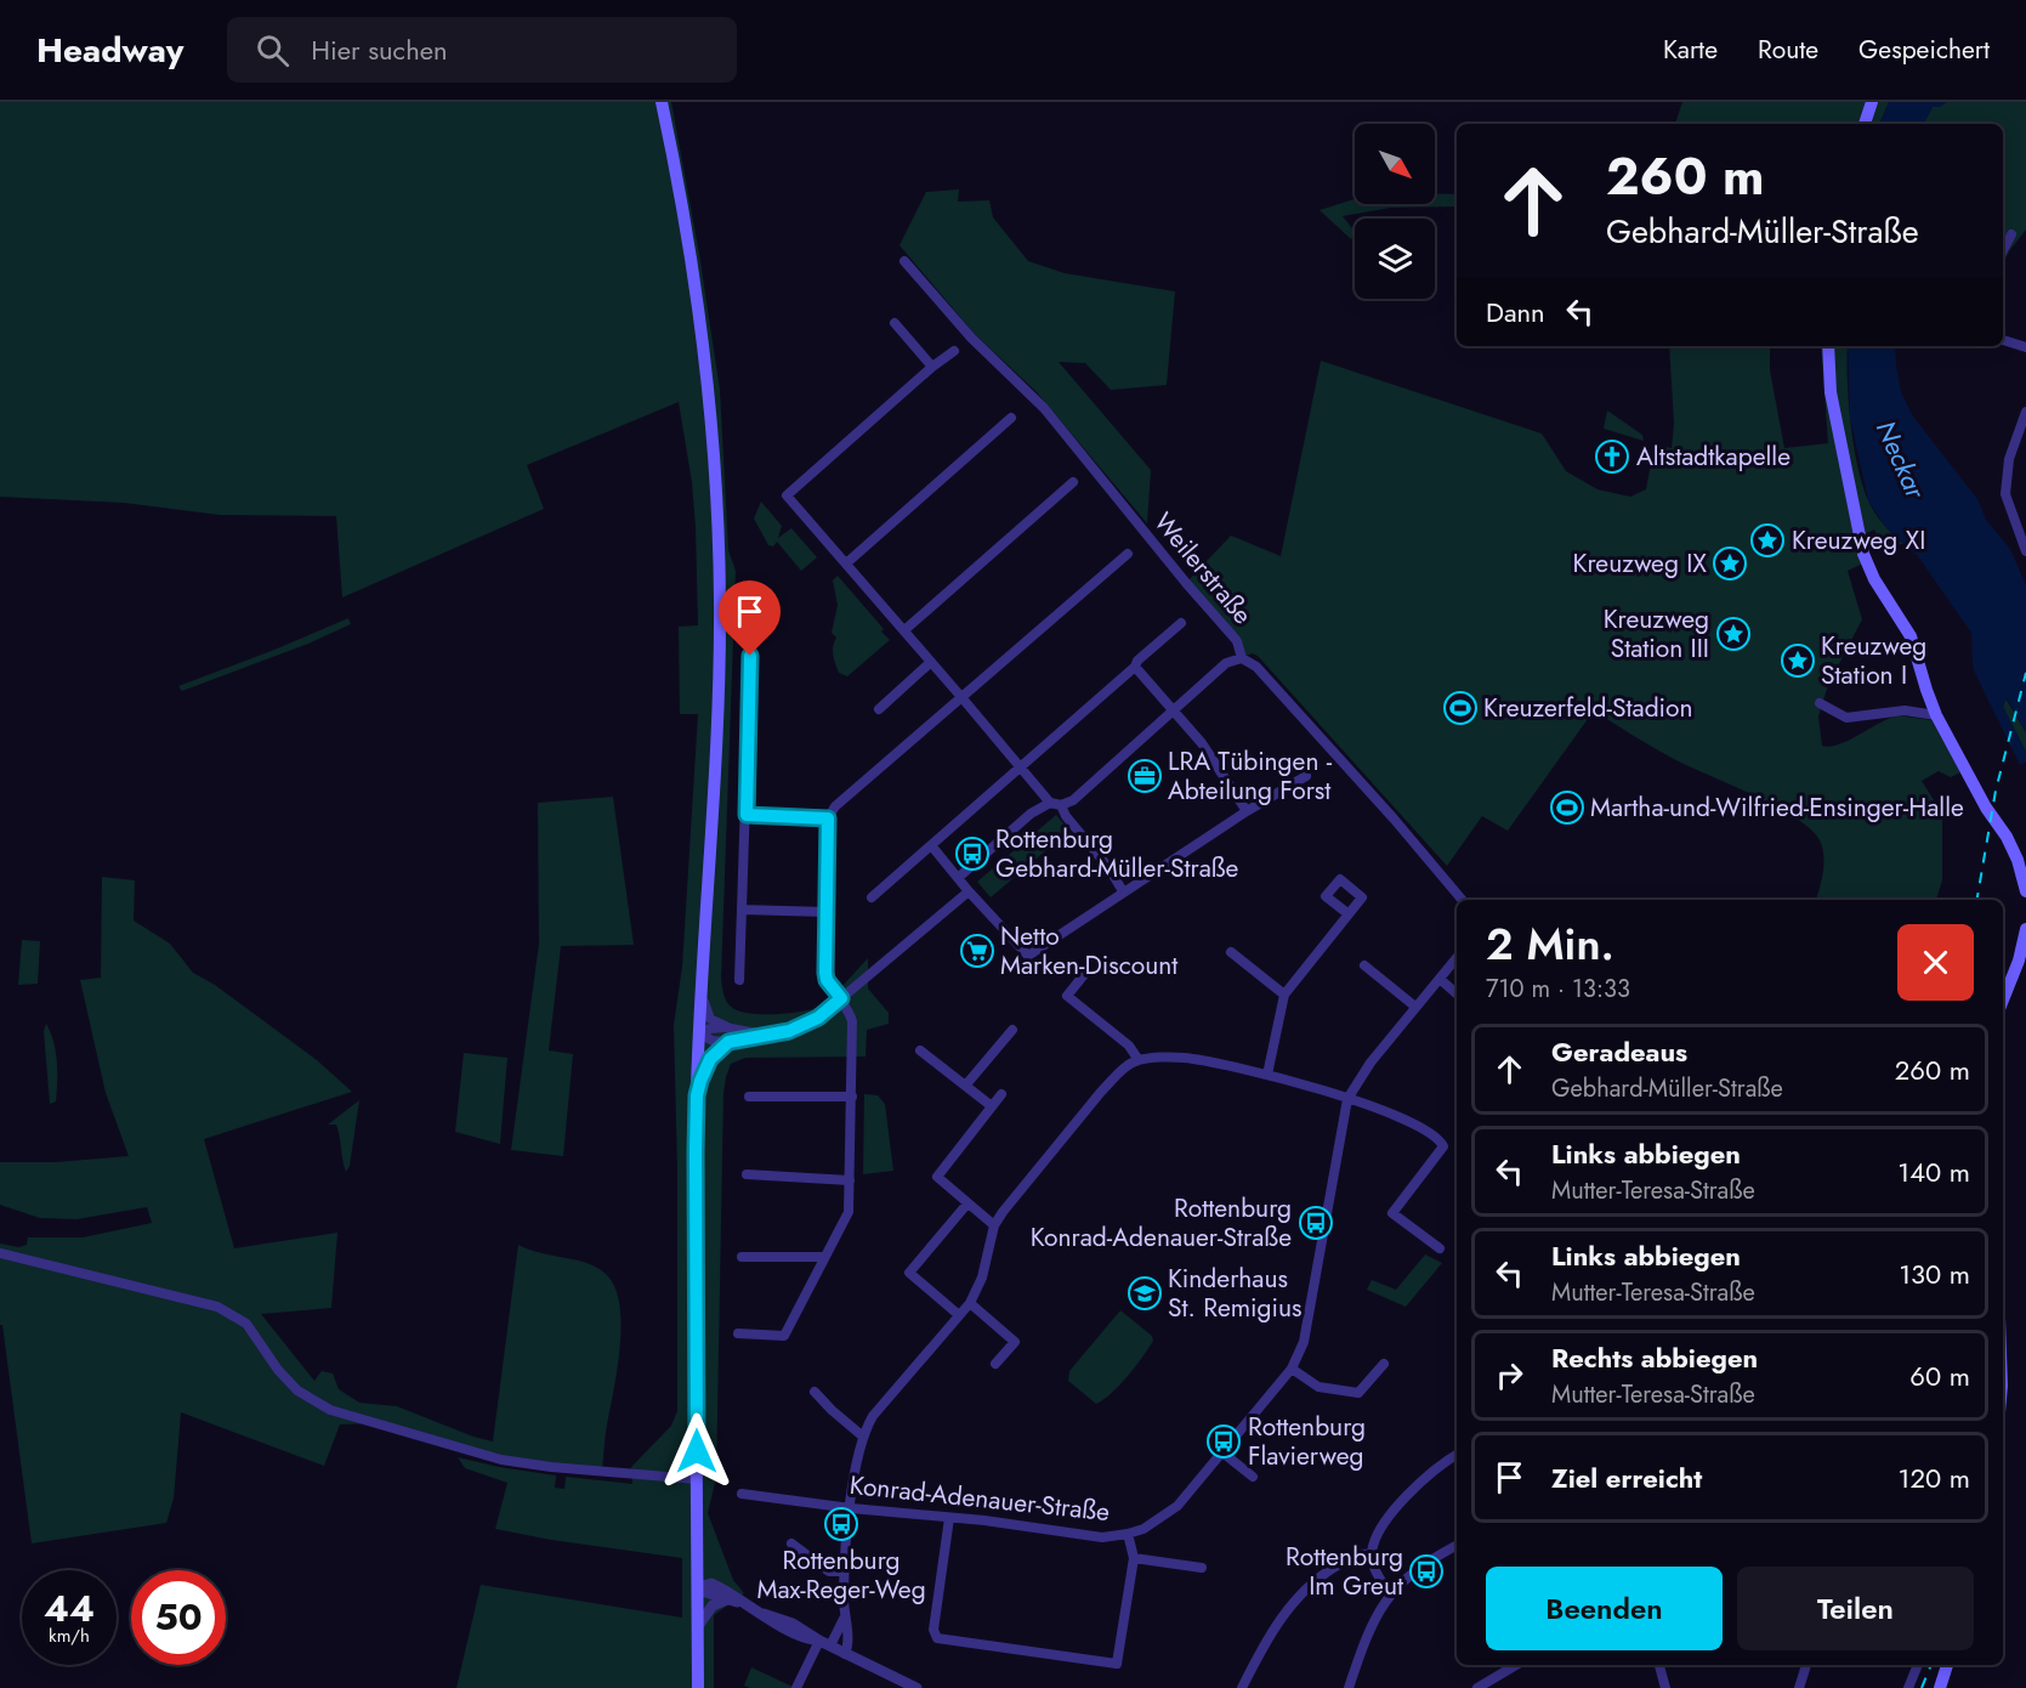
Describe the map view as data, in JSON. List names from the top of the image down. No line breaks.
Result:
{"streets":{"street":["Weilerstraße","Konrad-Adenauer-Straße"]},"water":["Neckar"],"places":{"church":["Altstadtkapelle"],"place":["Kreuzweg XI","Kreuzweg IX","Kreuzweg Station III","Kreuzweg Station I"],"sports":["Kreuzerfeld-Stadion","Martha-und-Wilfried-Ensinger-Halle"],"office":["LRA Tübingen - Abteilung Forst"],"bus stop":["Rottenburg Gebhard-Müller-Straße","Rottenburg Konrad-Adenauer-Straße","Rottenburg Flavierweg","Rottenburg Max-Reger-Weg","Rottenburg Im Greut"],"supermarket":["Netto Marken-Discount"],"school or university":["Kinderhaus St. Remigius"]},"north":"bottom right","page":{"header":"Headway","search":"Hier suchen","nav":["Karte","Route","Gespeichert"],"turn":["260 m","Gebhard-Müller-Straße"],"then":"Dann","heading":["2 Min.","710 m · 13:33"],"list":[{"name":"Geradeaus","note":"Gebhard-Müller-Straße","value":"260 m"},{"name":"Links abbiegen","note":"Mutter-Teresa-Straße","value":"140 m"},{"name":"Links abbiegen","note":"Mutter-Teresa-Straße","value":"130 m"},{"name":"Rechts abbiegen","note":"Mutter-Teresa-Straße","value":"60 m"},{"name":"Ziel erreicht","value":"120 m"}],"buttons":["Beenden","Teilen"],"speed":"44 km/h","limit":"50"}}
